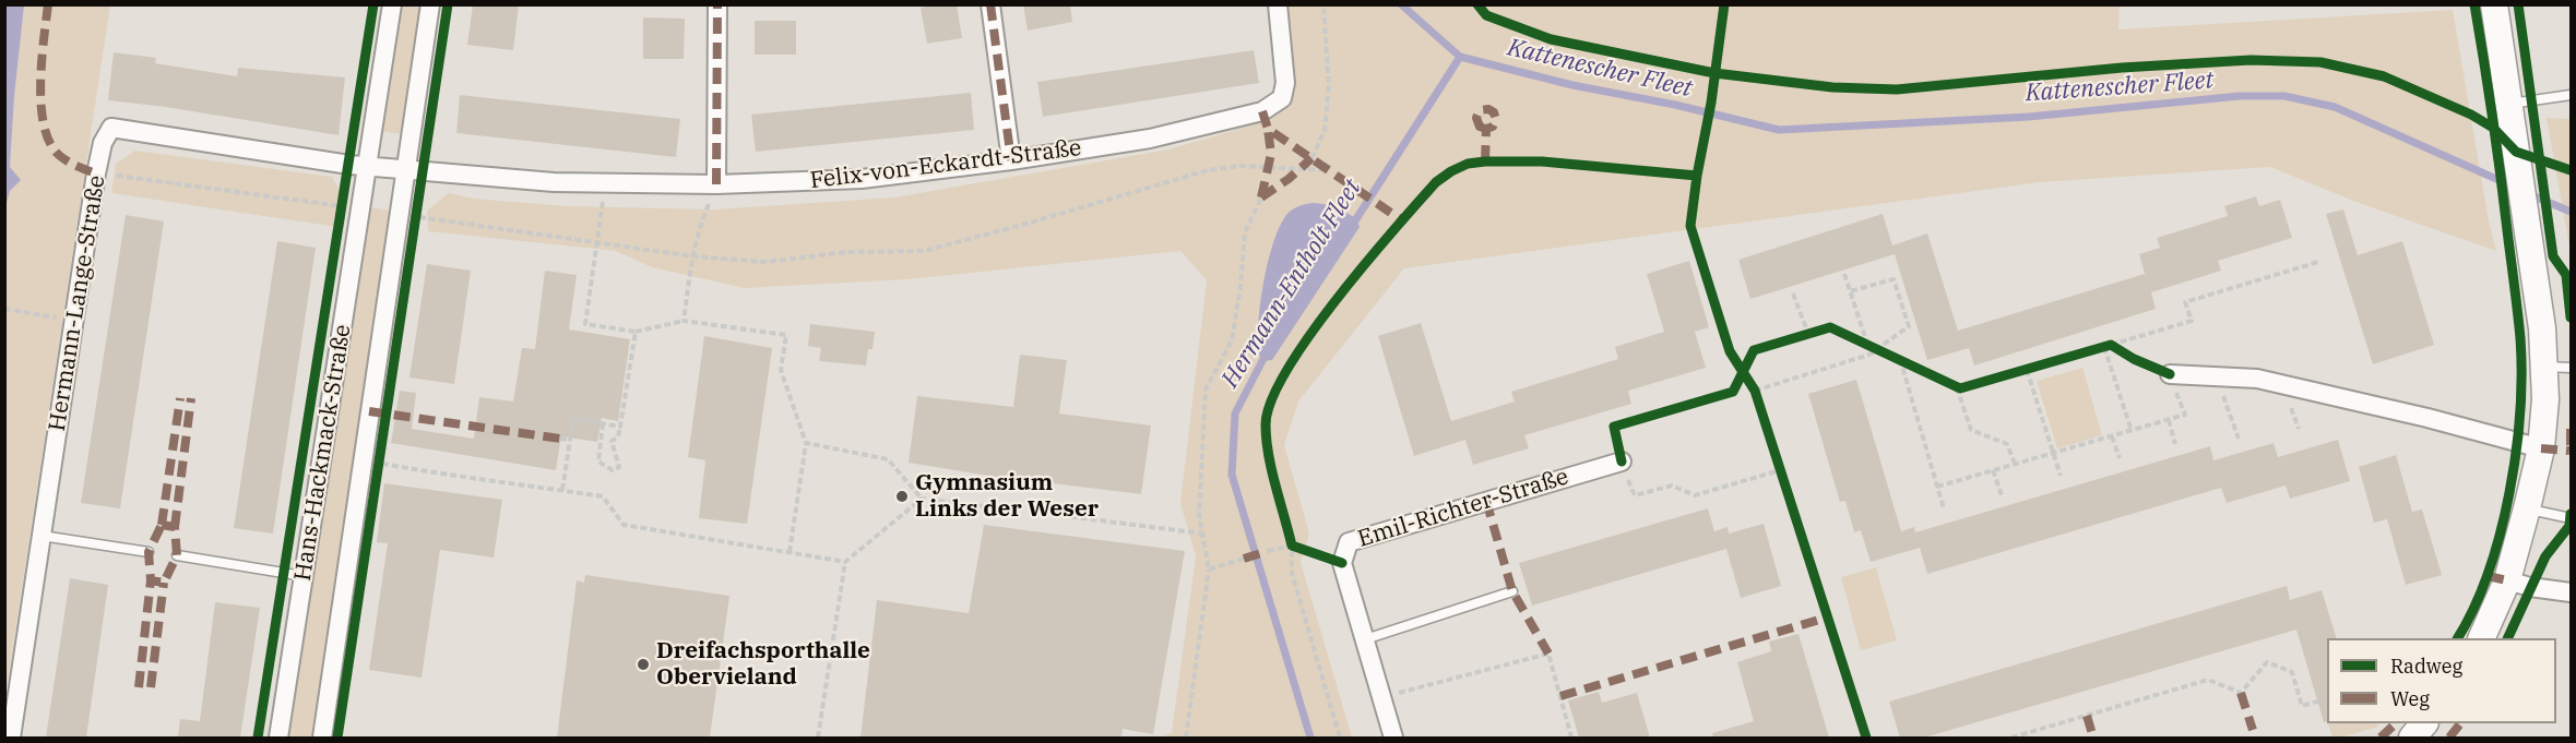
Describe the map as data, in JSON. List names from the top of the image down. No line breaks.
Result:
{"streets":{"street":["Felix-von-Eckardt-Straße","Hermann-Lange-Straße","Hans-Hackmack-Straße","Emil-Richter-Straße"]},"crossings":[["Felix-von-Eckardt-Straße","Hans-Hackmack-Straße"],["Hermann-Lange-Straße","Hans-Hackmack-Straße"]],"water":["Kattenescher Fleet","Hermann-Entholt Fleet"],"places":["Gymnasium Links der Weser","Dreifachsporthalle Obervieland"],"legend":["Radweg","Weg"]}
